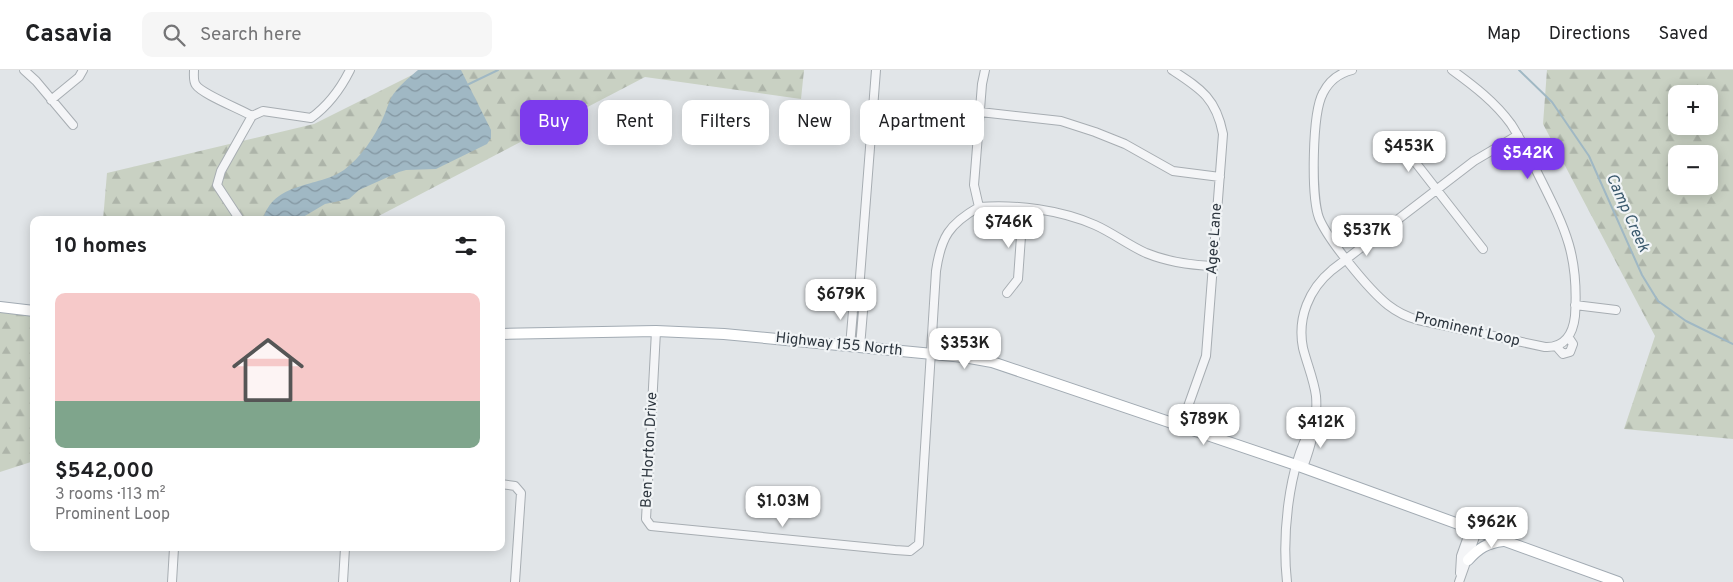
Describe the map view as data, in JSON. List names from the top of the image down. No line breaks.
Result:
{"streets":{"main road":["Highway 155 North"],"street":["Agee Lane","Prominent Loop","Ben Horton Drive"]},"crossings":[["Agee Lane","Highway 155 North"],["Highway 155 North","Ben Horton Drive"]],"water":["Camp Creek"],"page":{"header":"Casavia","search":"Search here","nav":["Map","Directions","Saved"],"map_buttons":["+","−"],"chip":["Buy","Rent","Filters","New","Apartment"],"price":["$453K","$542K","$746K","$537K","$679K","$353K","$789K","$412K","$1.03M","$962K"],"heading":"10 homes","list":[{"name":"$542,000","note":"3 rooms · 113 m² · Prominent Loop"}]}}
